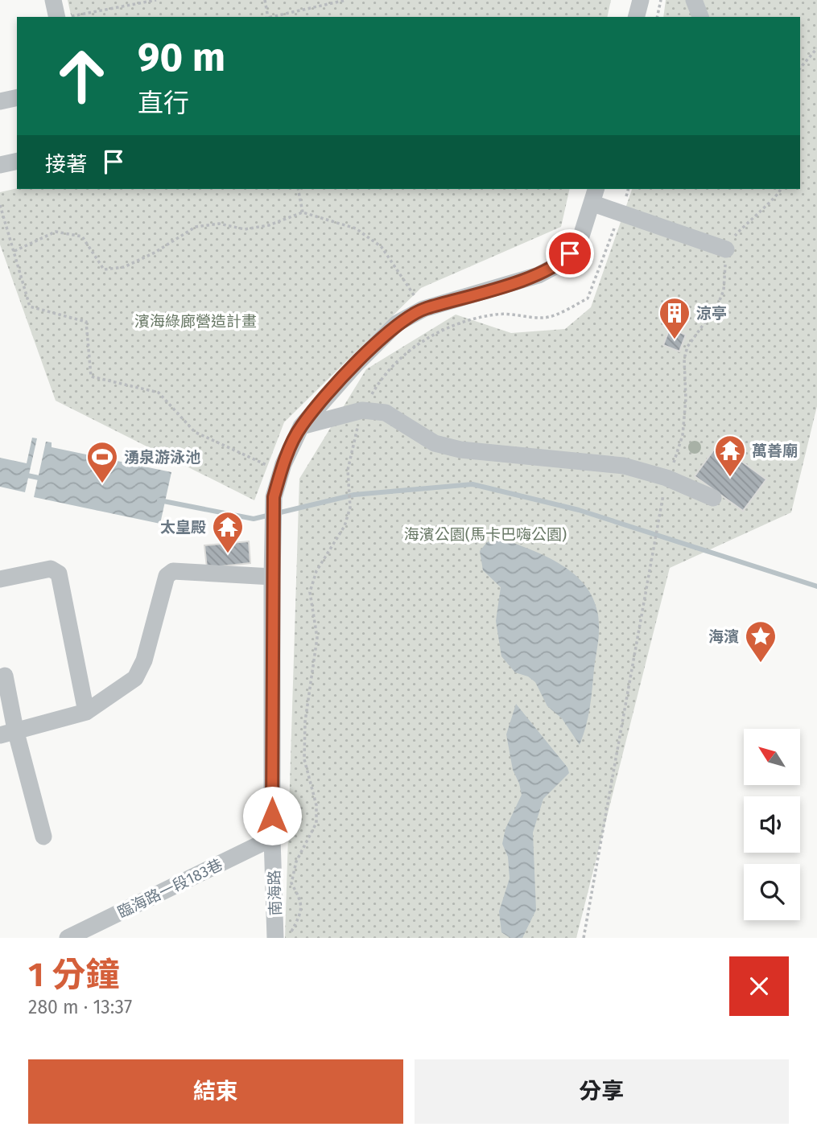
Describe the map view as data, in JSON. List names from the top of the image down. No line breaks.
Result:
{"streets":{"street":["臨海路一段183巷","南海路"]},"crossings":[["臨海路一段183巷","南海路"]],"parks":["濱海綠廊營造計畫","海濱公園(馬卡巴嗨公園)"],"places":{"building":["涼亭"],"temple":["萬善廟","太皇殿"],"sports":["湧泉游泳池"],"place":["海濱"]},"north":"top left","page":{"turn":["90 m","直行"],"then":"接著","heading":["1 分鐘","280 m · 13:37"],"buttons":["結束","分享"]}}
